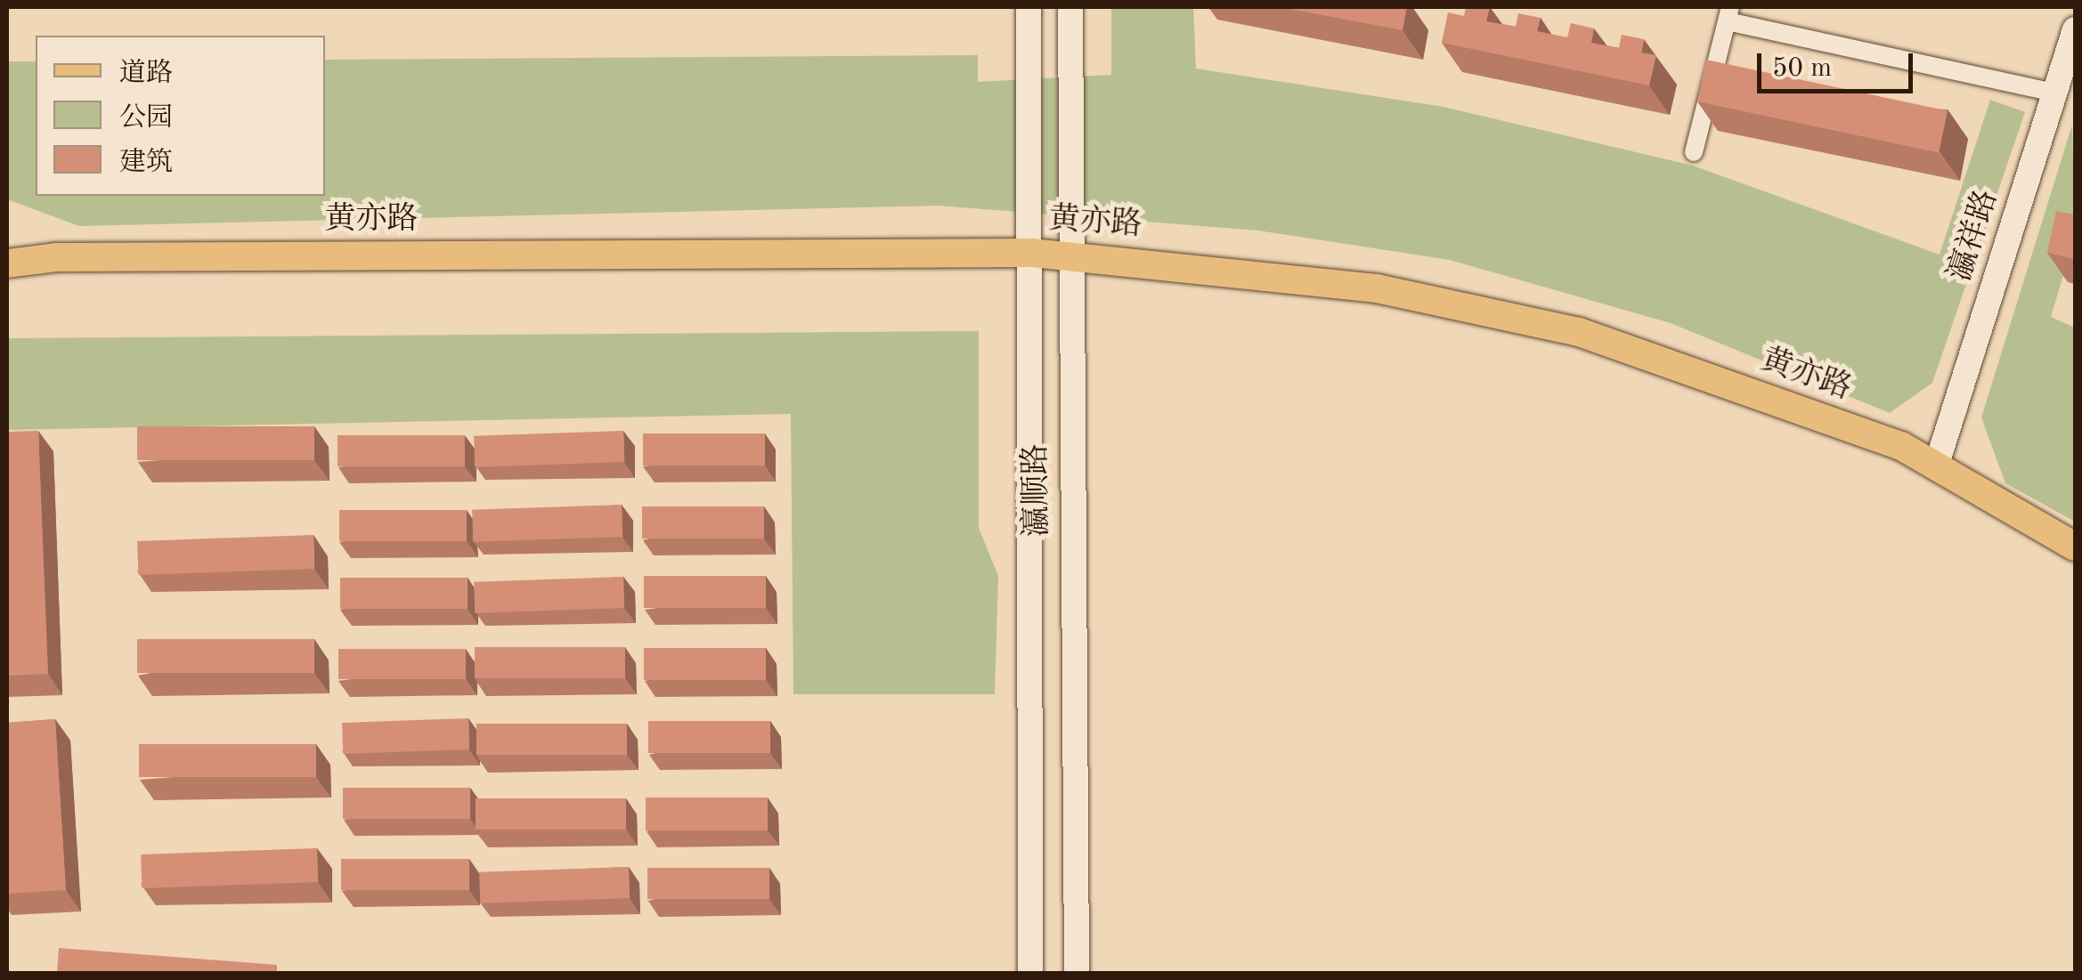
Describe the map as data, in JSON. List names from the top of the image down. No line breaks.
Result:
{"streets":{"main road":["黄亦路","瀛祥路","瀛顺路"]},"crossings":[["黄亦路","瀛祥路"],["黄亦路","瀛顺路"]],"legend":["道路","公园","建筑"],"scale_bar":"50 m"}
